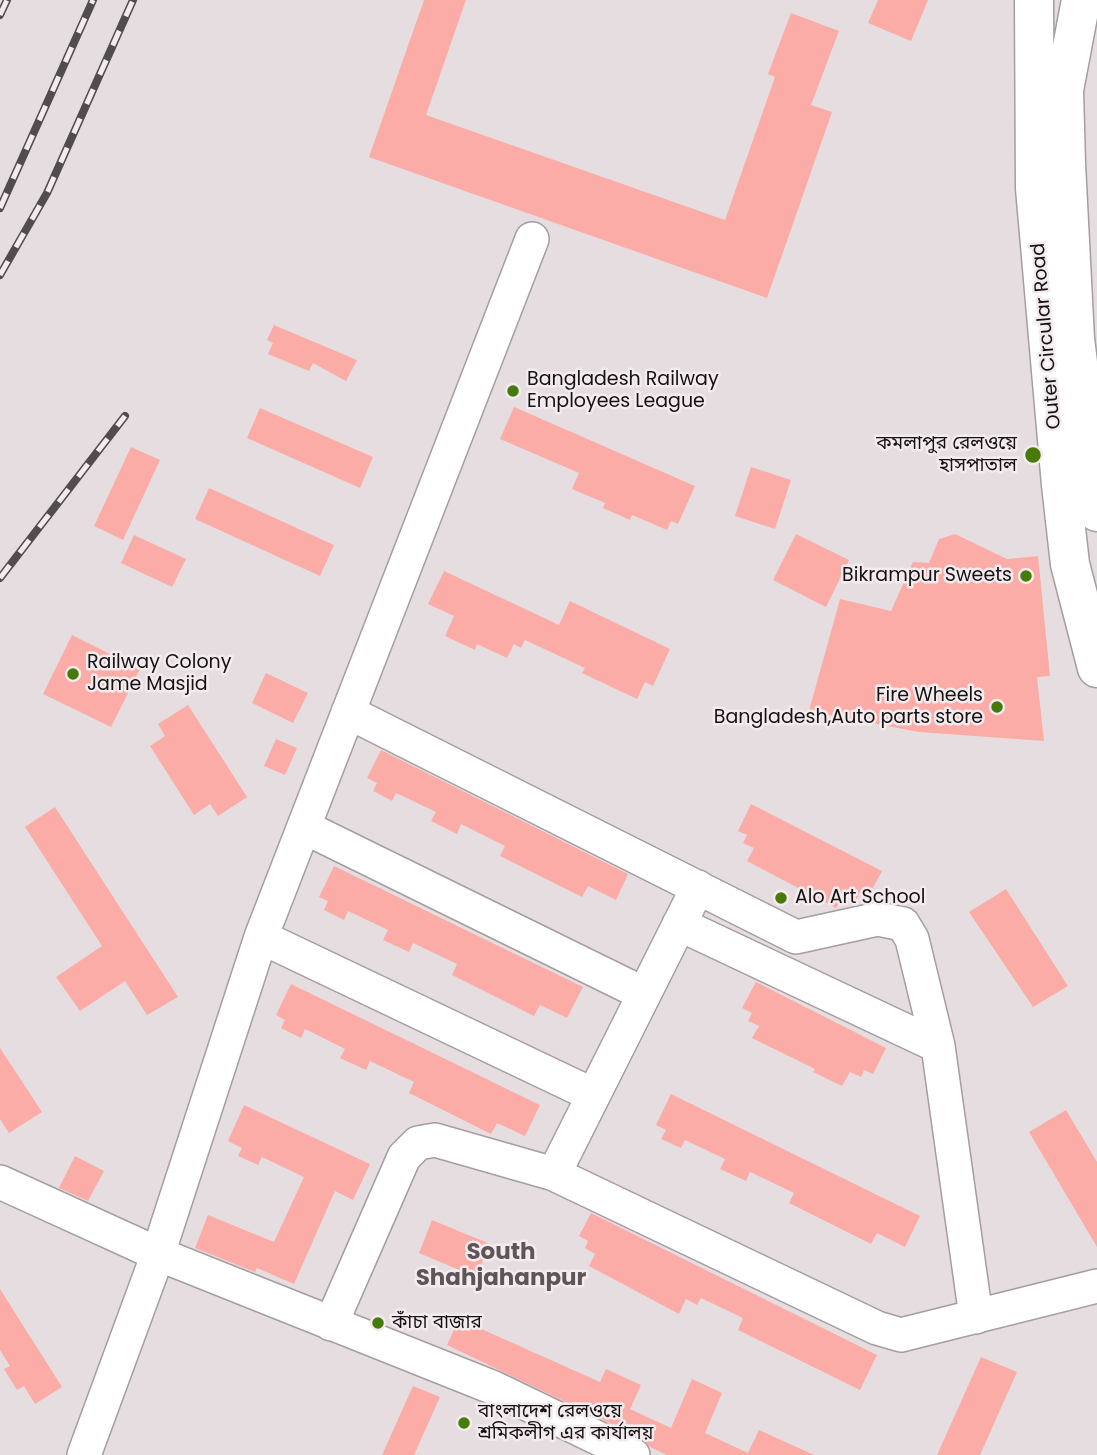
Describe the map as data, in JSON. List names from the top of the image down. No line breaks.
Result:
{"streets":{"main road":["Outer Circular Road"]},"districts":["South Shahjahanpur"],"places":["Bangladesh Railway Employees League","কমলাপুর রেলওয়ে হাসপাতাল","Bikrampur Sweets","Railway Colony Jame Masjid","Fire Wheels Bangladesh,Auto parts store","Alo Art School","কাঁচা বাজার","বাংলাদেশ রেলওয়ে শ্রমিকলীগ এর কার্যালয়"]}
